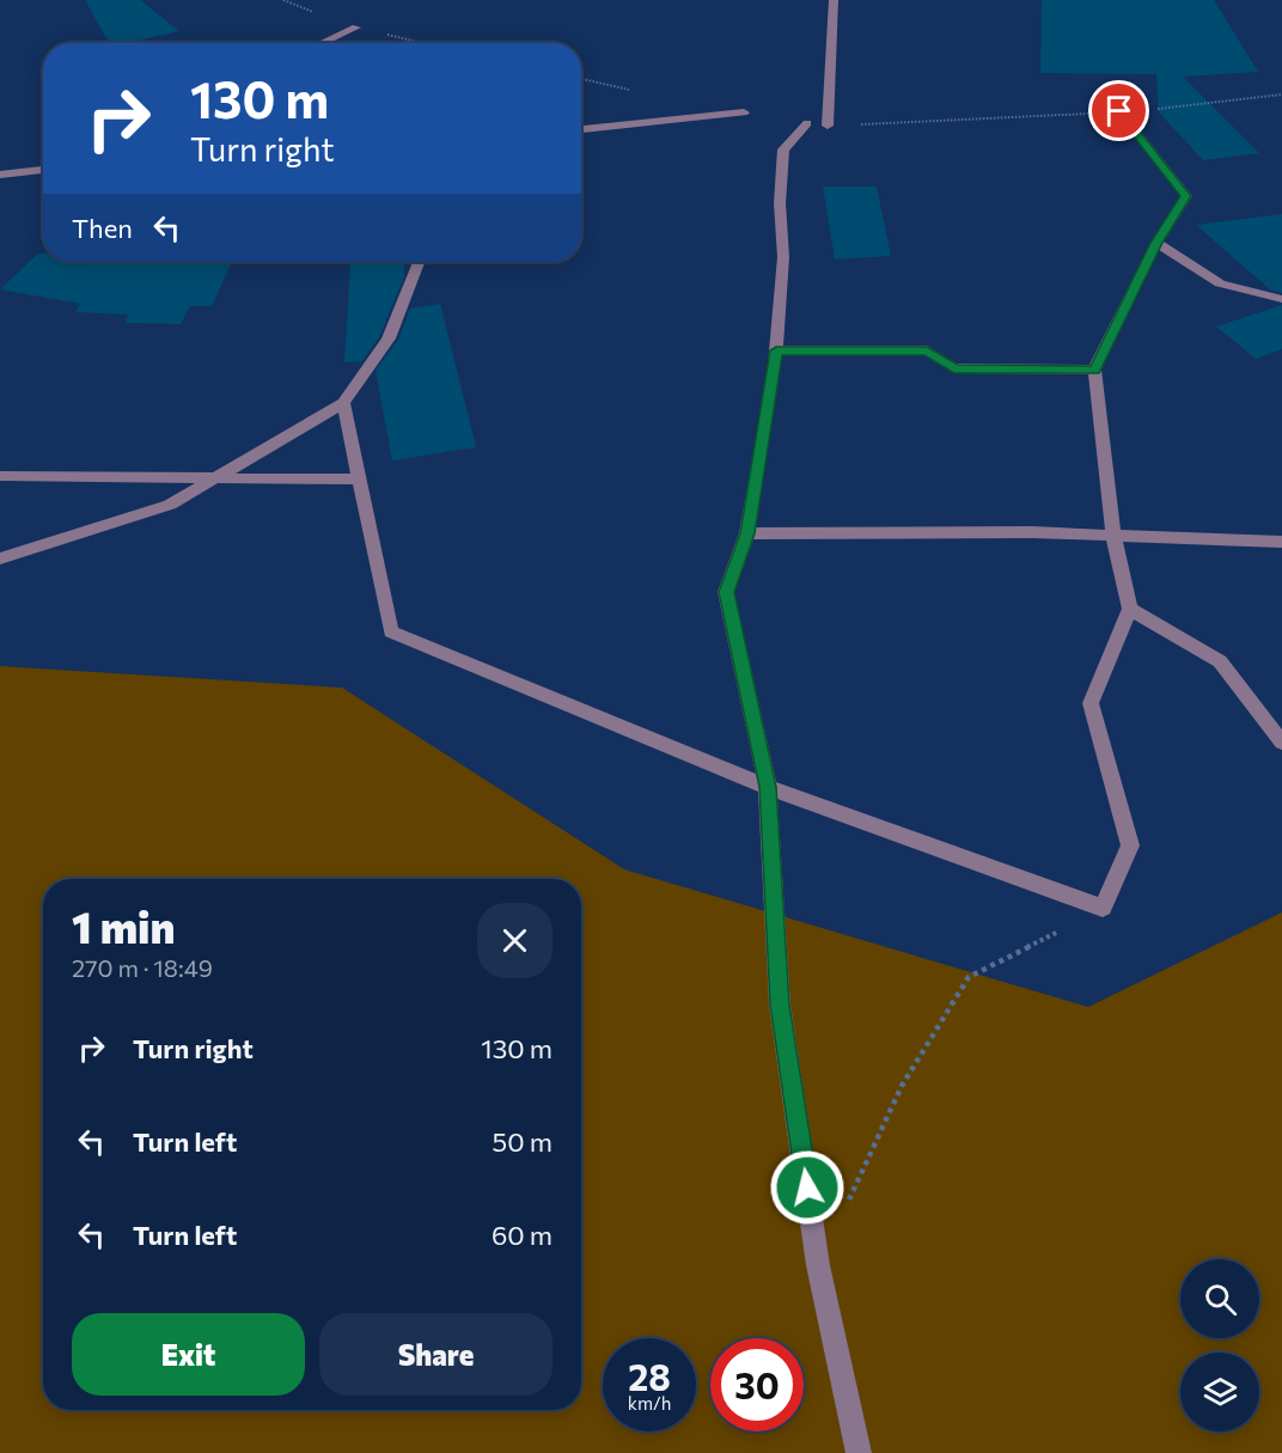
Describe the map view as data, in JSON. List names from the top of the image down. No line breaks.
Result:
{"page":{"turn":["130 m","Turn right"],"then":"Then","heading":["1 min","270 m · 18:49"],"list":[{"name":"Turn right","value":"130 m"},{"name":"Turn left","value":"50 m"},{"name":"Turn left","value":"60 m"}],"buttons":["Exit","Share"],"speed":"28 km/h","limit":"30"}}
